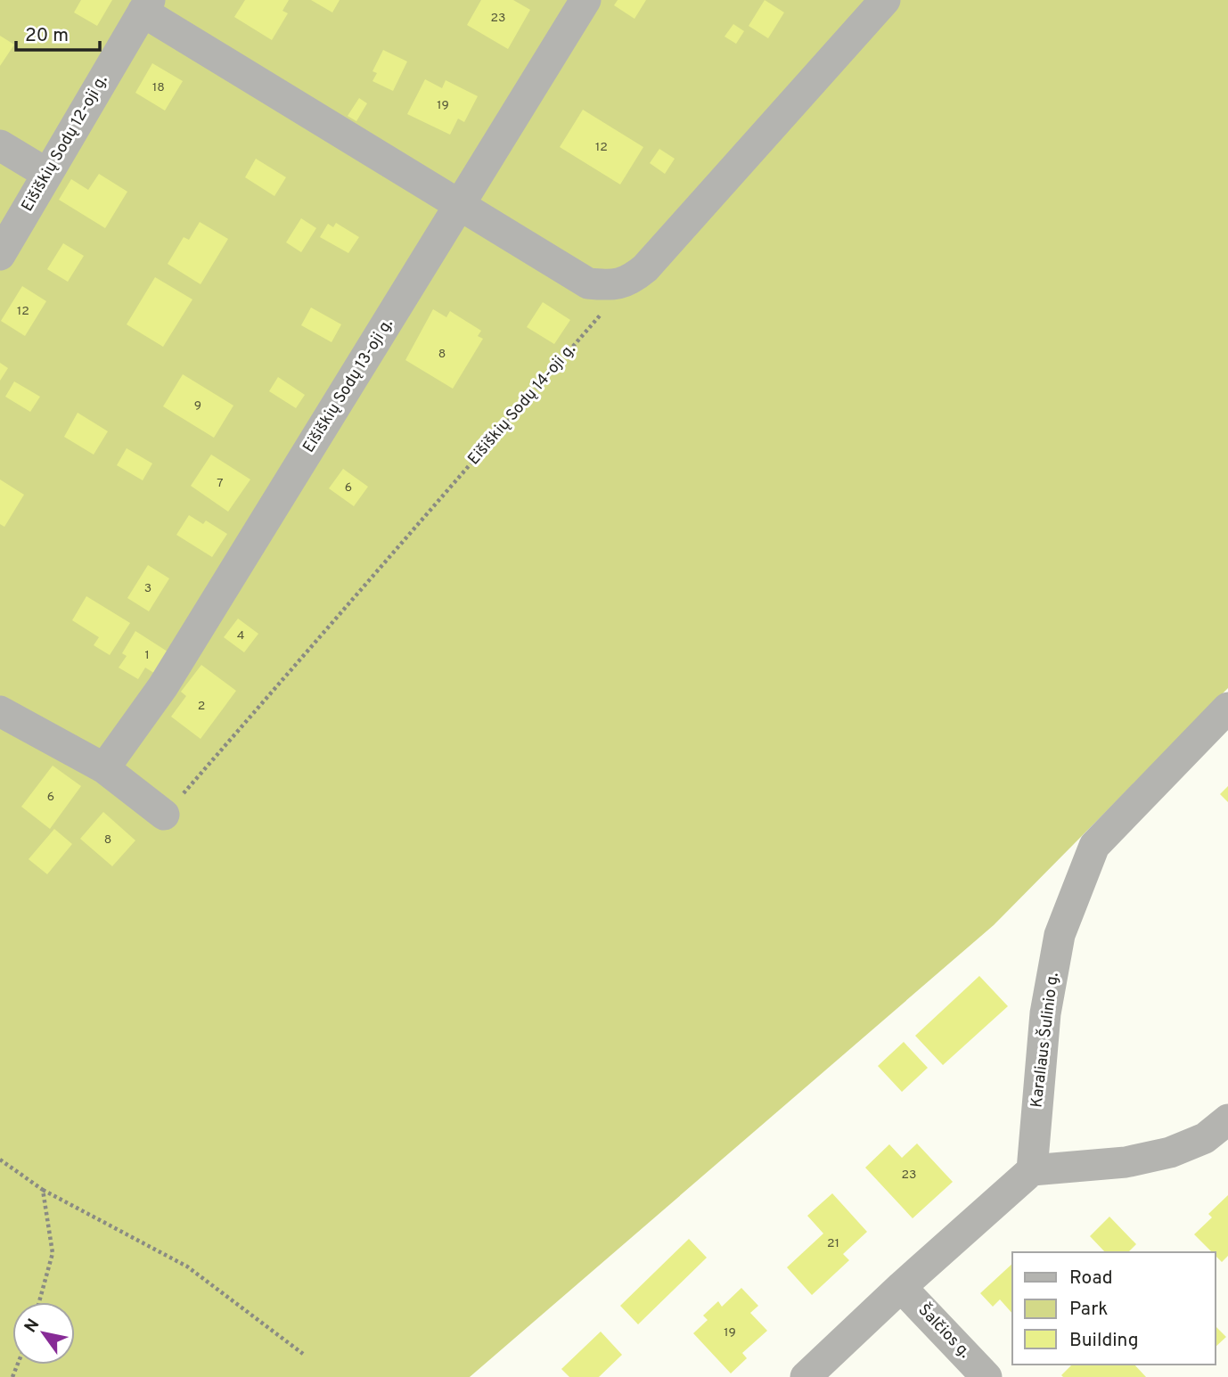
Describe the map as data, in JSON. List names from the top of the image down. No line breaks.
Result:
{"streets":{"street":["Eišiškių Sodų 12-oji g.","Eišiškių Sodų 13-oji g.","Karaliaus Šulinio g.","Šalčios g."],"path":["Eišiškių Sodų 14-oji g."]},"house_numbers":["23","18","19","12","12","8","9","7","6","3","4","1","2","6","8","23","21","19"],"legend":["Road","Park","Building"],"scale_bar":"20 m","north":"top left"}
